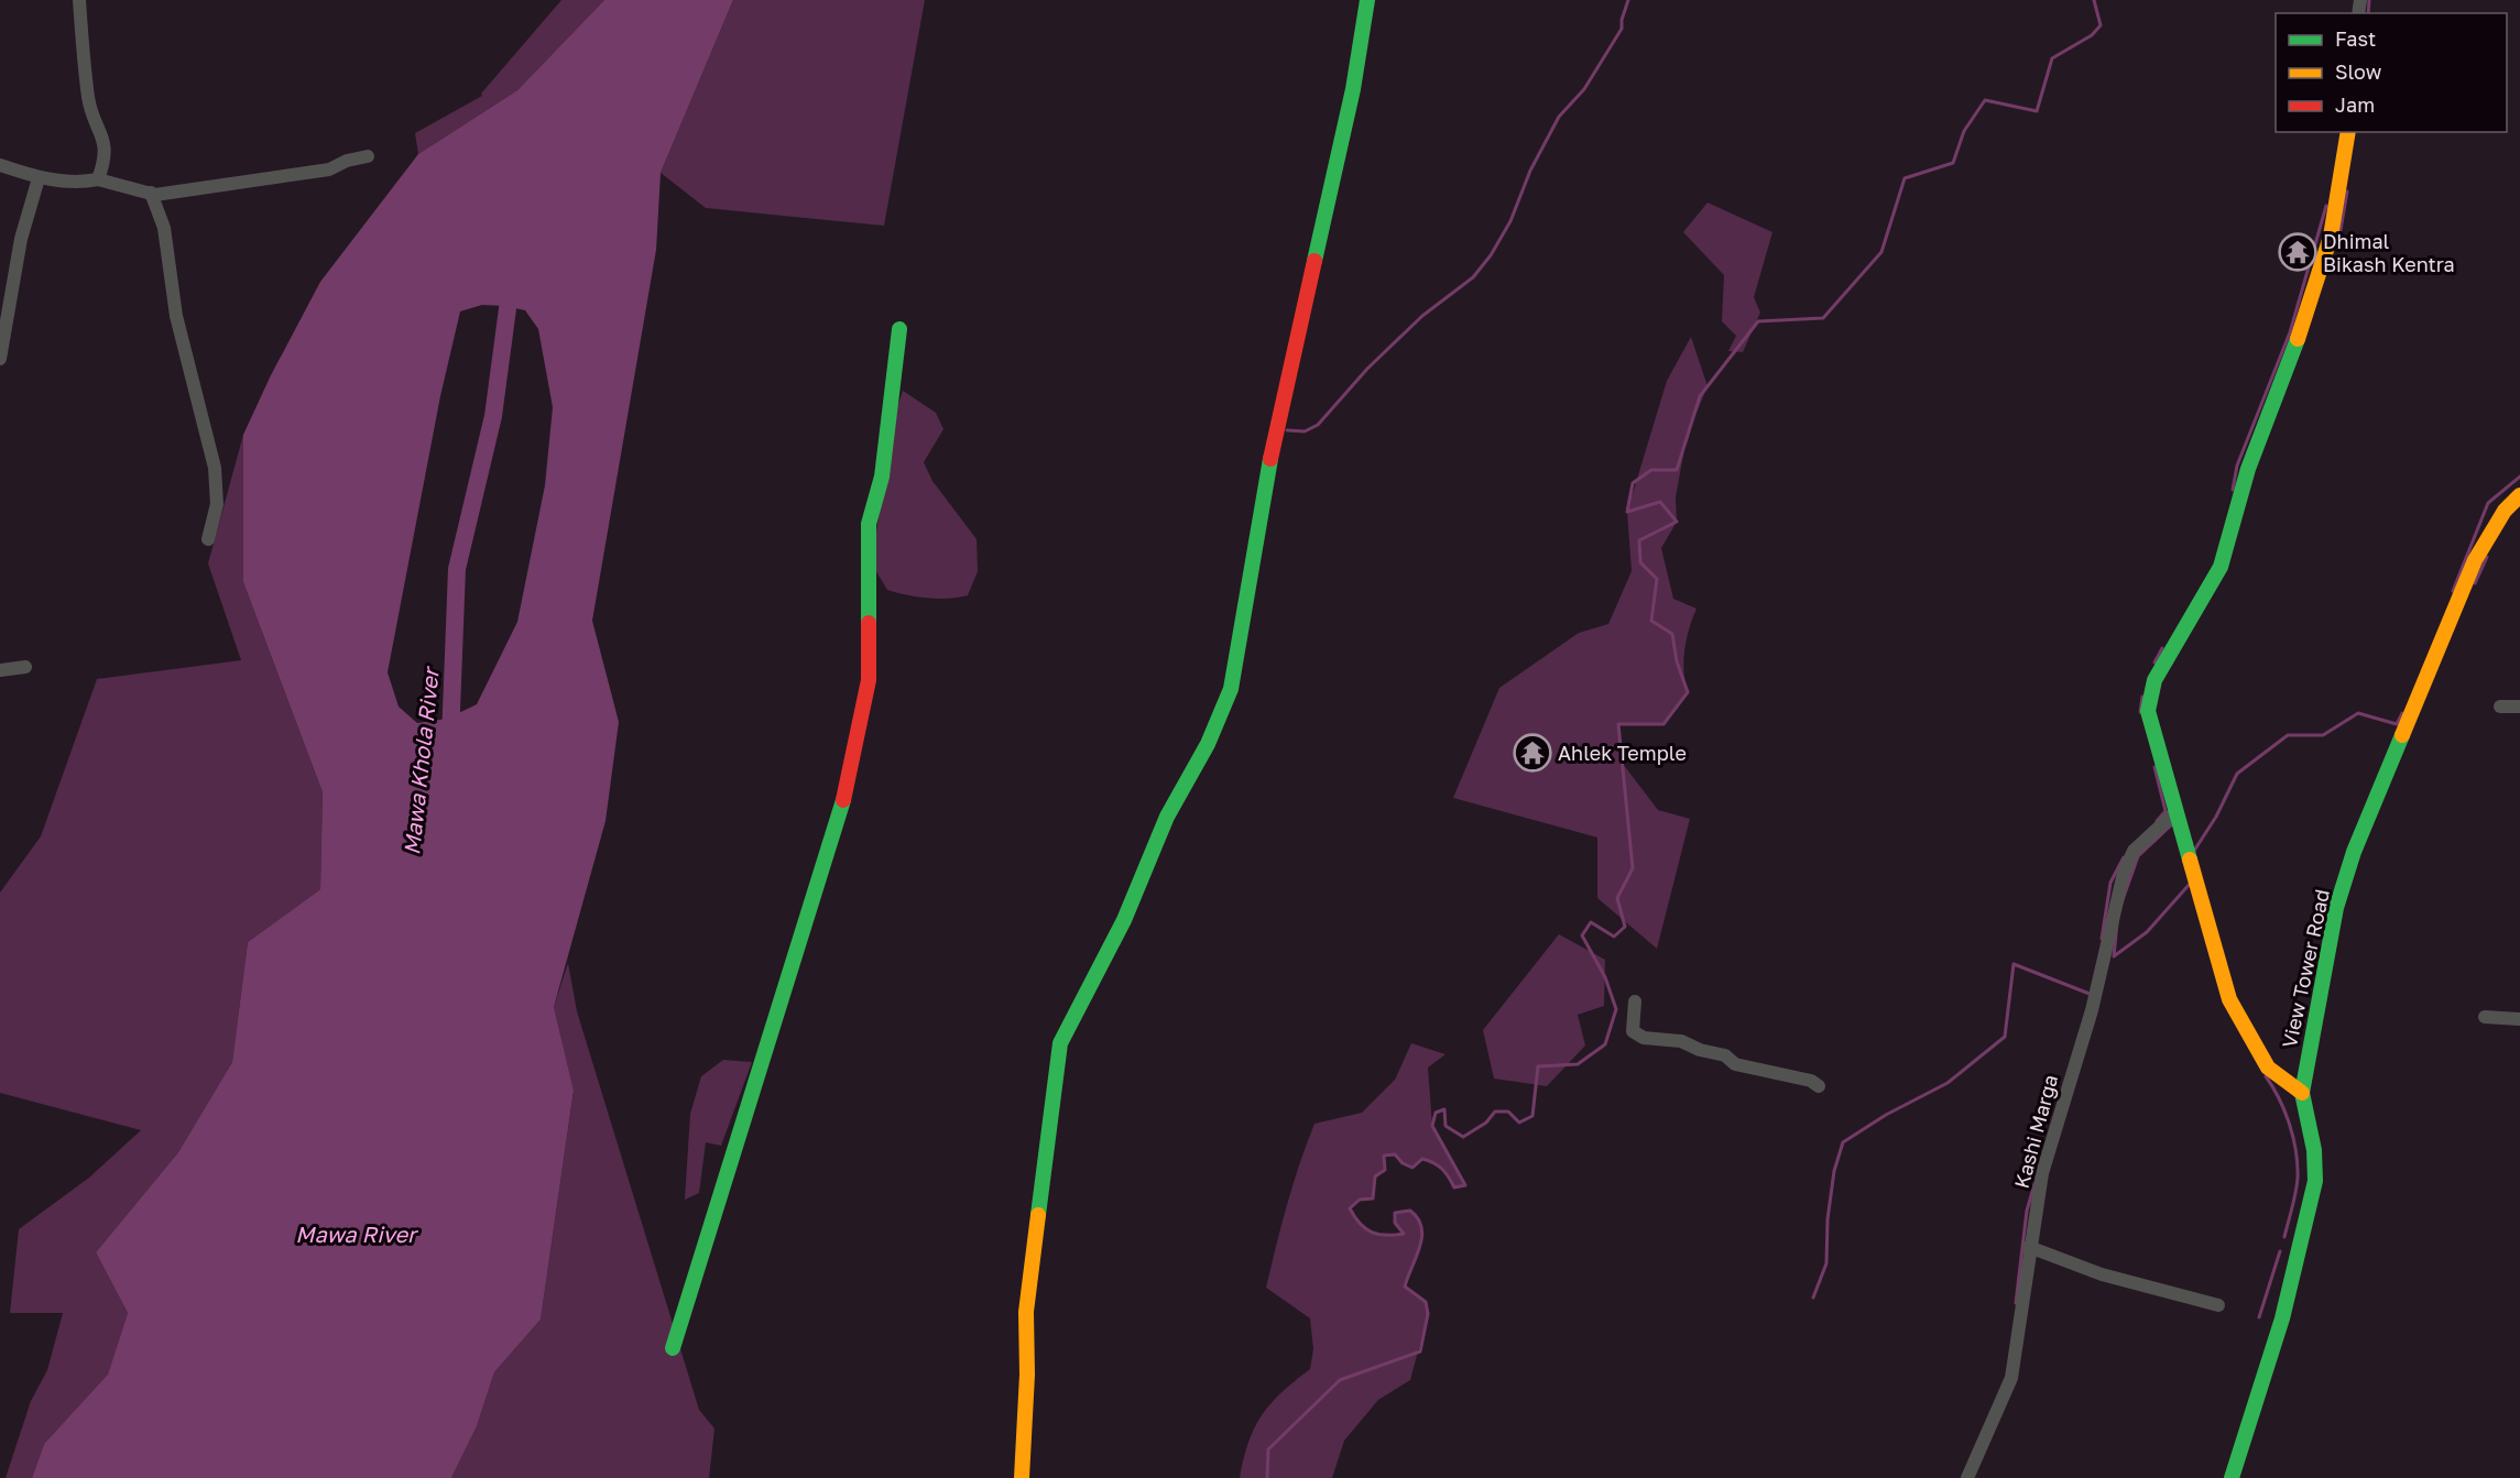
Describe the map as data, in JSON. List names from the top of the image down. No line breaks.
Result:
{"streets":{"street":["View Tower Road","Kashi Marga"]},"water":["Mawa Khola River","Mawa River"],"places":{"temple":["Dhimal Bikash Kentra","Ahlek Temple"]},"legend":["Fast","Slow","Jam"]}
